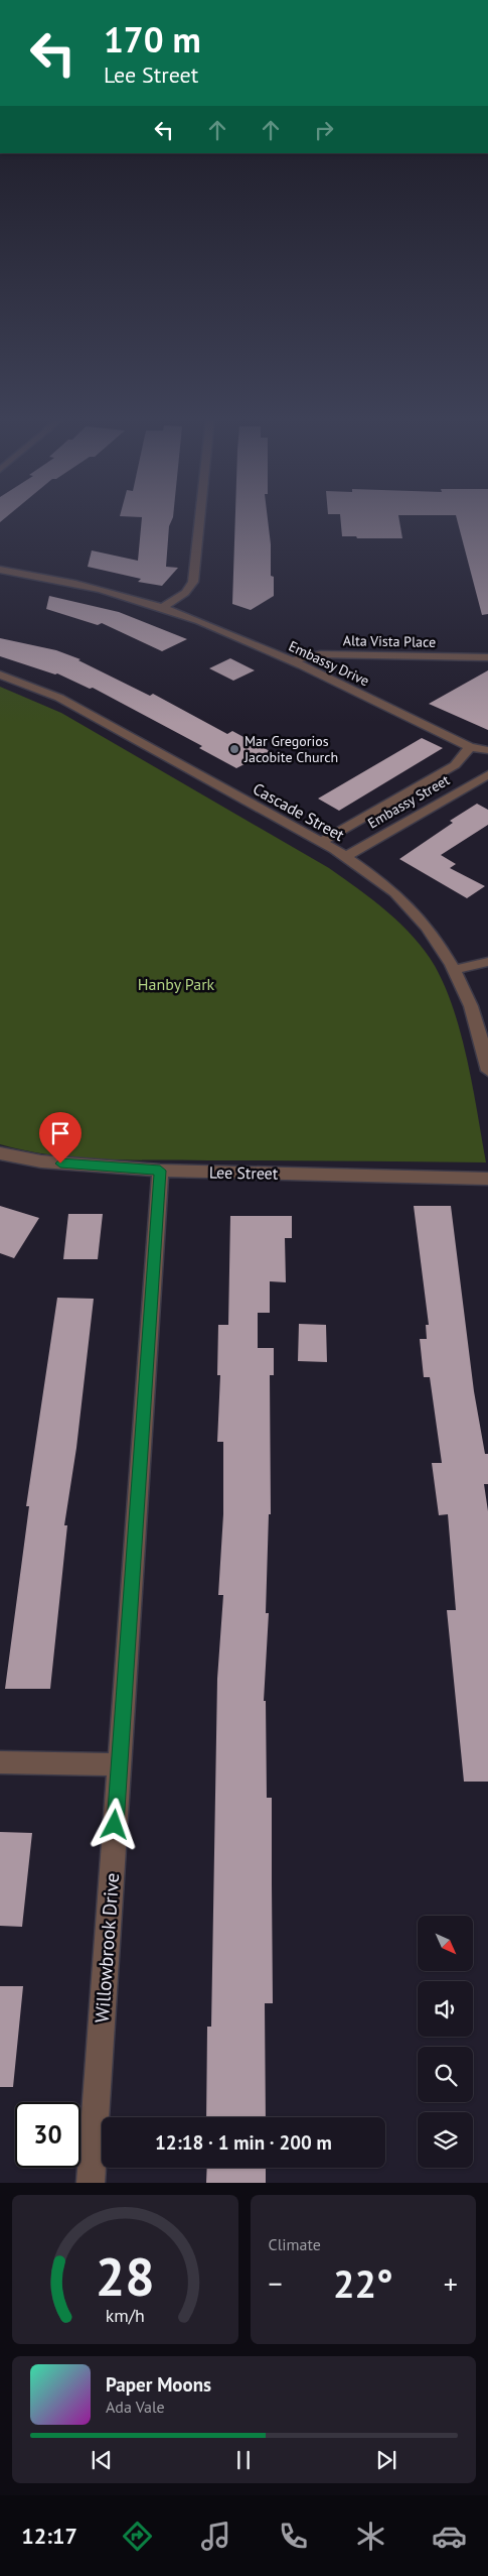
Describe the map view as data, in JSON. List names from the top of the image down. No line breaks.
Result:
{"streets":{"street":["Alta Vista Place","Embassy Drive","Embassy Street","Cascade Street","Lee Street","Willowbrook Drive"]},"crossings":[["Alta Vista Place","Embassy Drive"],["Embassy Street","Cascade Street"],["Lee Street","Willowbrook Drive"]],"parks":["Hanby Park"],"places":["Mar Gregorios Jacobite Church"],"north":"bottom right","page":{"turn":["170 m","Lee Street"],"limit":"30","trip":"12:18 · 1 min · 200 m","tile":"Climate","heat":["−","22°","+"],"song":["Paper Moons","Ada Vale"],"tabs":"12:17","gauge":["28","km/h"]}}
